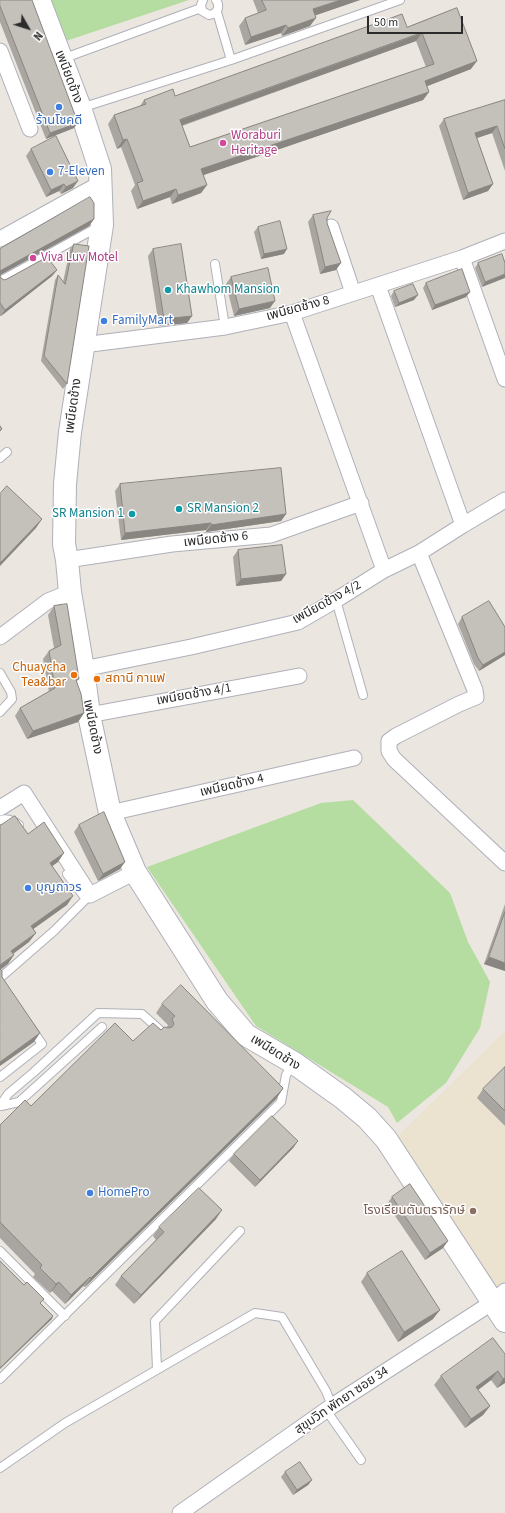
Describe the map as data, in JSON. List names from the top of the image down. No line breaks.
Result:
{"streets":{"street":["เพนียดช้าง","เพนียดช้าง 8","เพนียดช้าง 6","เพนียดช้าง 4/2","เพนียดช้าง 4/1","เพนียดช้าง 4","สุขุมวิท พัทยา ซอย 34"]},"crossings":[["เพนียดช้าง","เพนียดช้าง 8"],["เพนียดช้าง","เพนียดช้าง 6"],["เพนียดช้าง","เพนียดช้าง 4/2"],["เพนียดช้าง","เพนียดช้าง 4/1"],["เพนียดช้าง","เพนียดช้าง 4"],["เพนียดช้าง","สุขุมวิท พัทยา ซอย 34"]],"places":["ร้านโชคดี","Woraburi Heritage","7-Eleven","Viva Luv Motel","Khawhom Mansion","FamilyMart","SR Mansion 2","SR Mansion 1","Chuaycha Tea&bar","สถานี กาแฟ","บุญถาวร","HomePro","โรงเรียนตันตรารักษ์"],"scale_bar":"50 m","north":"bottom right"}
